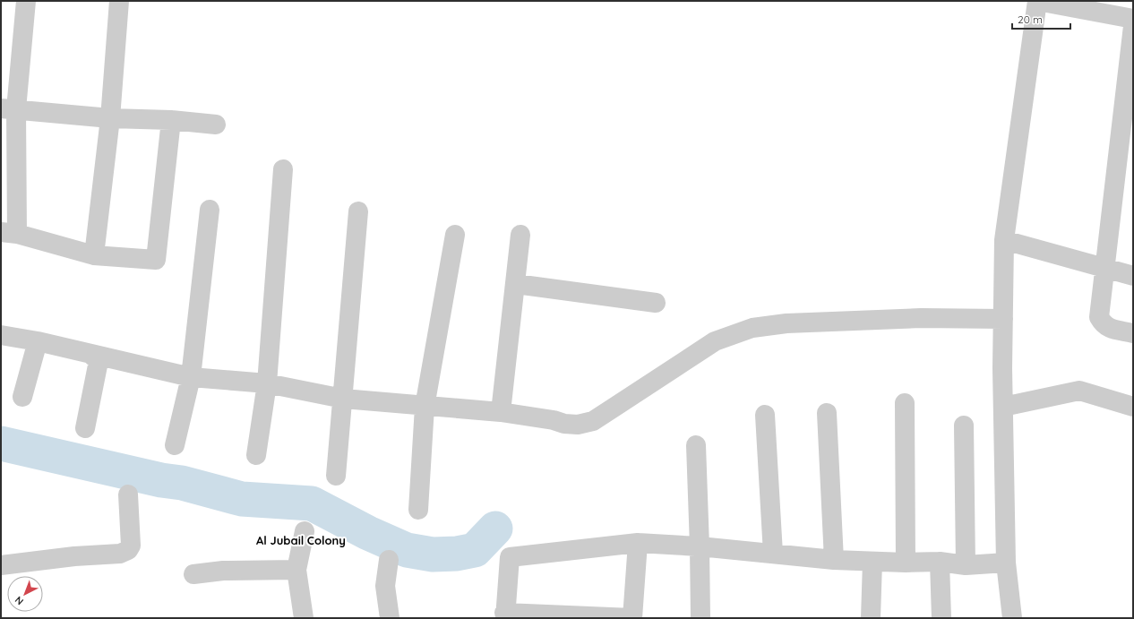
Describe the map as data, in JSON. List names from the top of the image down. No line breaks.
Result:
{"districts":["Al Jubail Colony"],"scale_bar":"20 m","north":"bottom left"}
